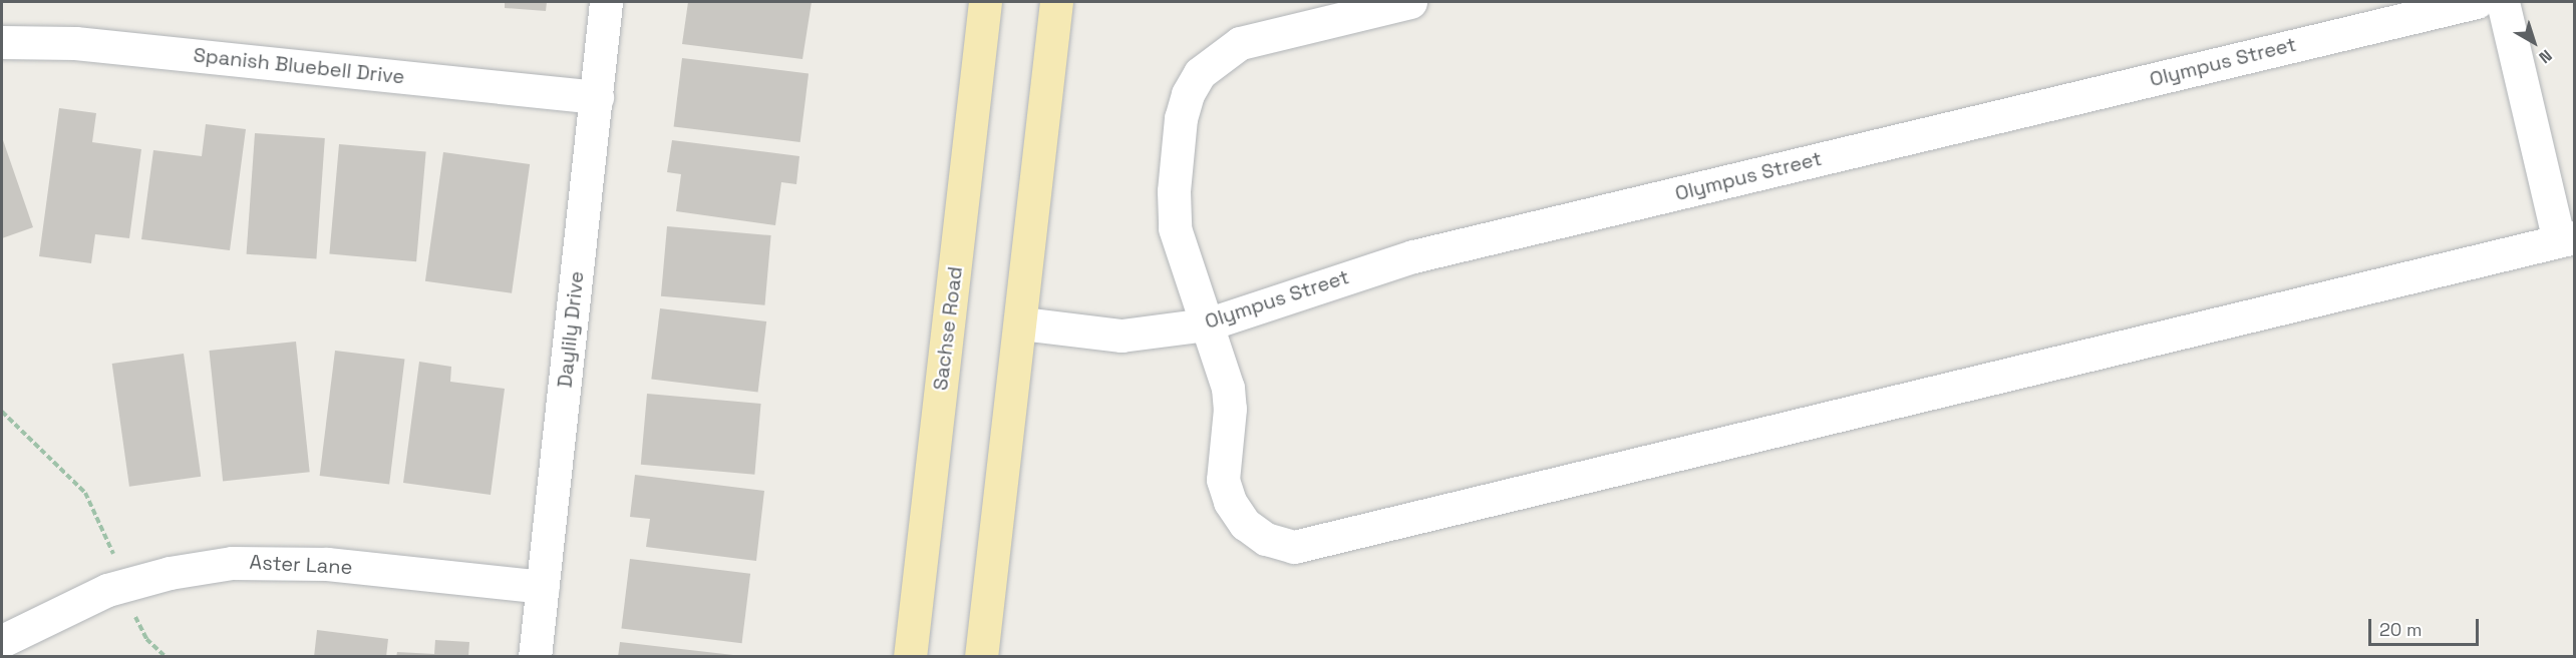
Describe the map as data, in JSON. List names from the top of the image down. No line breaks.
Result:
{"streets":{"main road":["Sachse Road"],"street":["Olympus Street","Spanish Bluebell Drive","Daylily Drive","Aster Lane"]},"crossings":[["Spanish Bluebell Drive","Daylily Drive"],["Daylily Drive","Aster Lane"]],"scale_bar":"20 m","north":"bottom right"}
